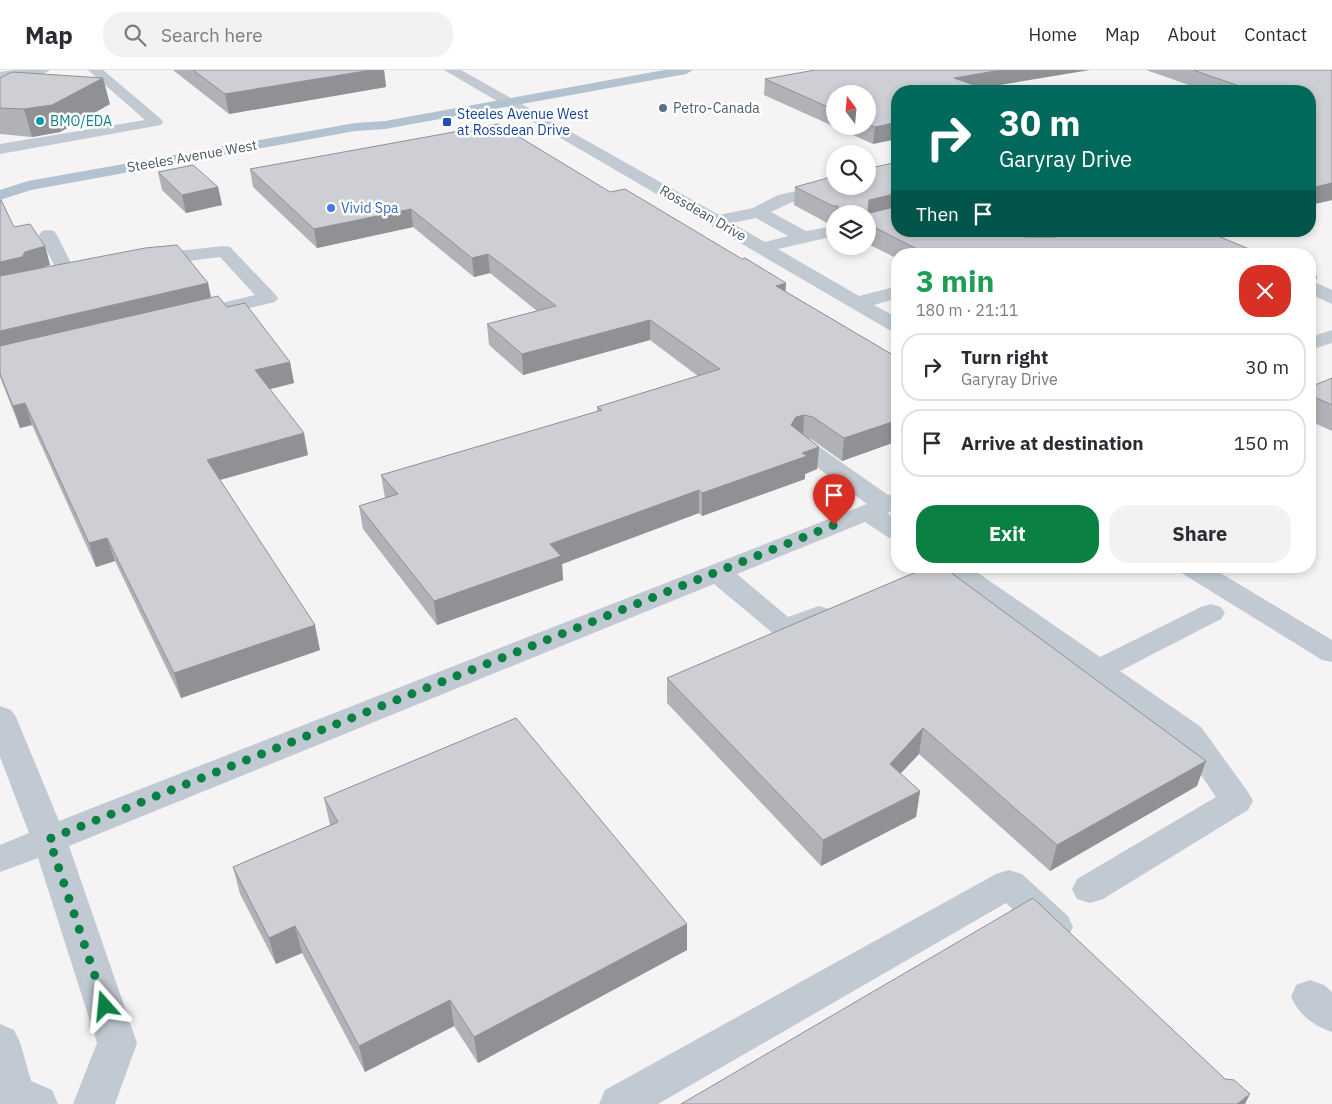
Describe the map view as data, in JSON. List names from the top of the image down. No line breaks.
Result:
{"streets":{"main road":["Steeles Avenue West"],"street":["Rossdean Drive"]},"crossings":[["Steeles Avenue West","Rossdean Drive"]],"places":{"other":["Petro-Canada","BMO/EDA","Vivid Spa"],"transit":["Steeles Avenue West at Rossdean Drive"]},"north":"top","page":{"header":"Map","search":"Search here","nav":["Home","Map","About","Contact"],"turn":["30 m","Garyray Drive"],"then":"Then","heading":["3 min","180 m · 21:11"],"list":[{"name":"Turn right","note":"Garyray Drive","value":"30 m"},{"name":"Arrive at destination","value":"150 m"}],"buttons":["Exit","Share"]}}
